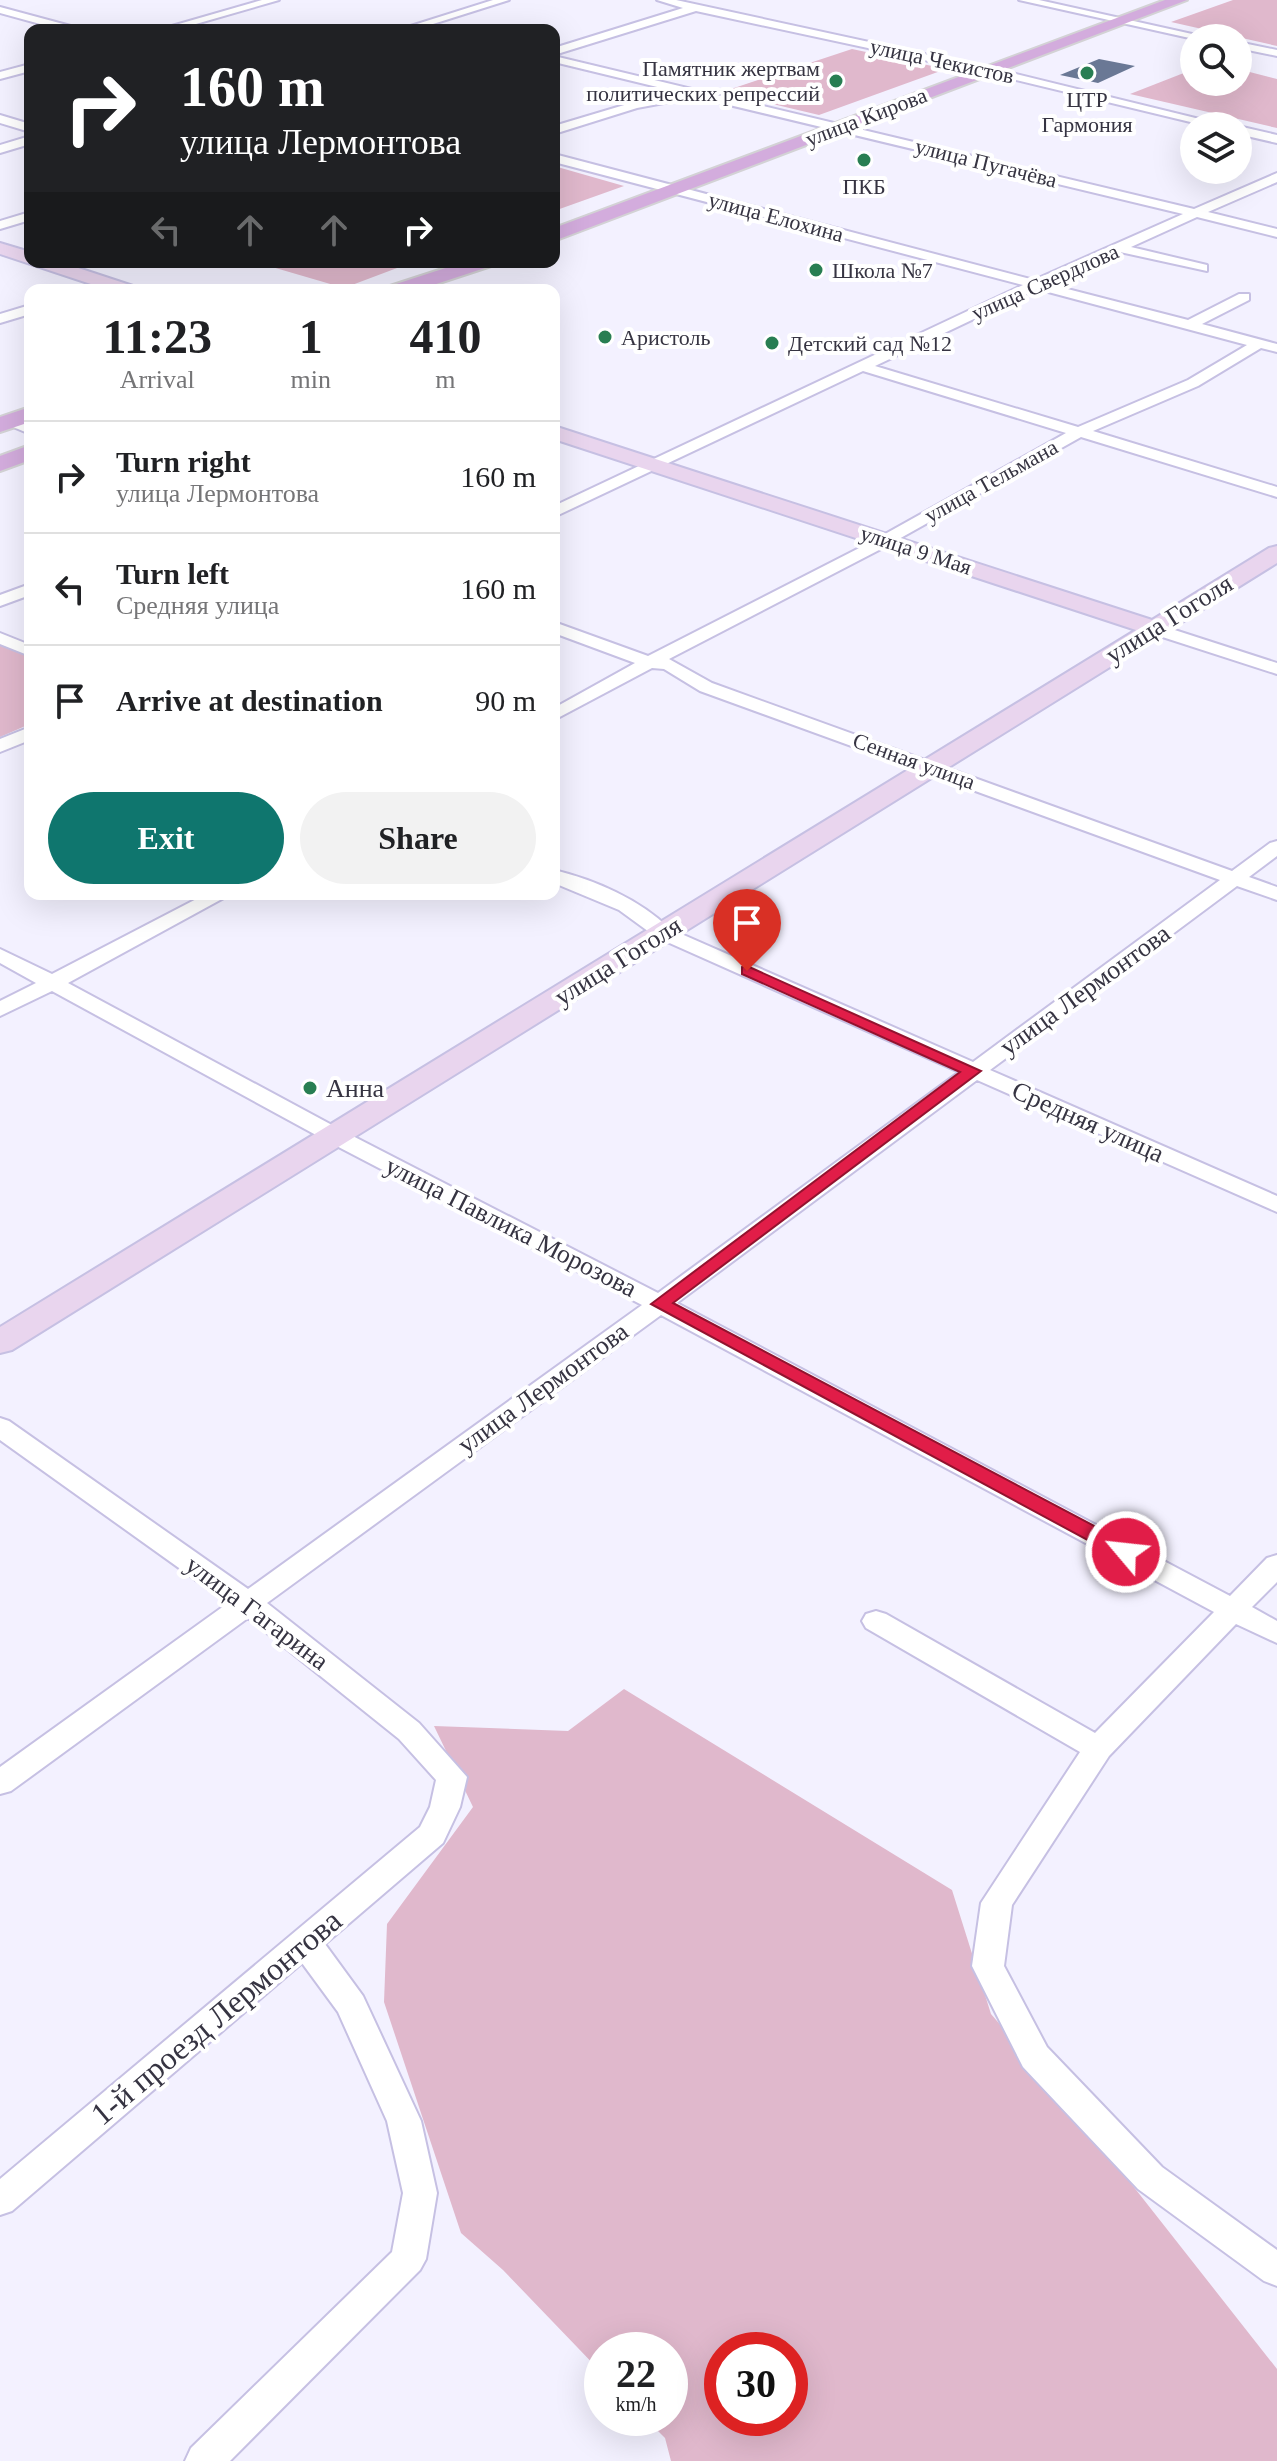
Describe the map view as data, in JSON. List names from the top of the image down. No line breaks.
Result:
{"streets":{"main road":["улица Кирова"],"street":["улица Чекистов","улица Пугачёва","улица Елохина","улица Свердлова","улица Тельмана","улица 9 Мая","улица Гоголя","Сенная улица","улица Лермонтова","Средняя улица","улица Павлика Морозова","улица Гагарина","1-й проезд Лермонтова"]},"crossings":[["улица Чекистов","улица Кирова"],["улица Кирова","улица Пугачёва"],["улица Кирова","улица Елохина"],["улица Пугачёва","улица Свердлова"],["улица Елохина","улица Свердлова"],["улица Елохина","улица Тельмана"],["улица Свердлова","улица 9 Мая"],["улица Тельмана","улица 9 Мая"],["улица Тельмана","Сенная улица"],["улица 9 Мая","улица Гоголя"],["улица Гоголя","Сенная улица"],["улица Гоголя","Средняя улица"],["улица Гоголя","улица Павлика Морозова"],["Сенная улица","улица Лермонтова"],["улица Лермонтова","Средняя улица"],["улица Лермонтова","улица Павлика Морозова"],["улица Лермонтова","улица Гагарина"],["улица Гагарина","1-й проезд Лермонтова"]],"places":["ЦТР Гармония","Памятник жертвам политических репрессий","ПКБ","Школа №7","Аристоль","Детский сад №12","Анна"],"page":{"turn":["160 m","улица Лермонтова"],"eta":["11:23","Arrival","1","min","410","m"],"list":[{"name":"Turn right","note":"улица Лермонтова","value":"160 m"},{"name":"Turn left","note":"Средняя улица","value":"160 m"},{"name":"Arrive at destination","value":"90 m"}],"buttons":["Exit","Share"],"speed":"22 km/h","limit":"30"}}
